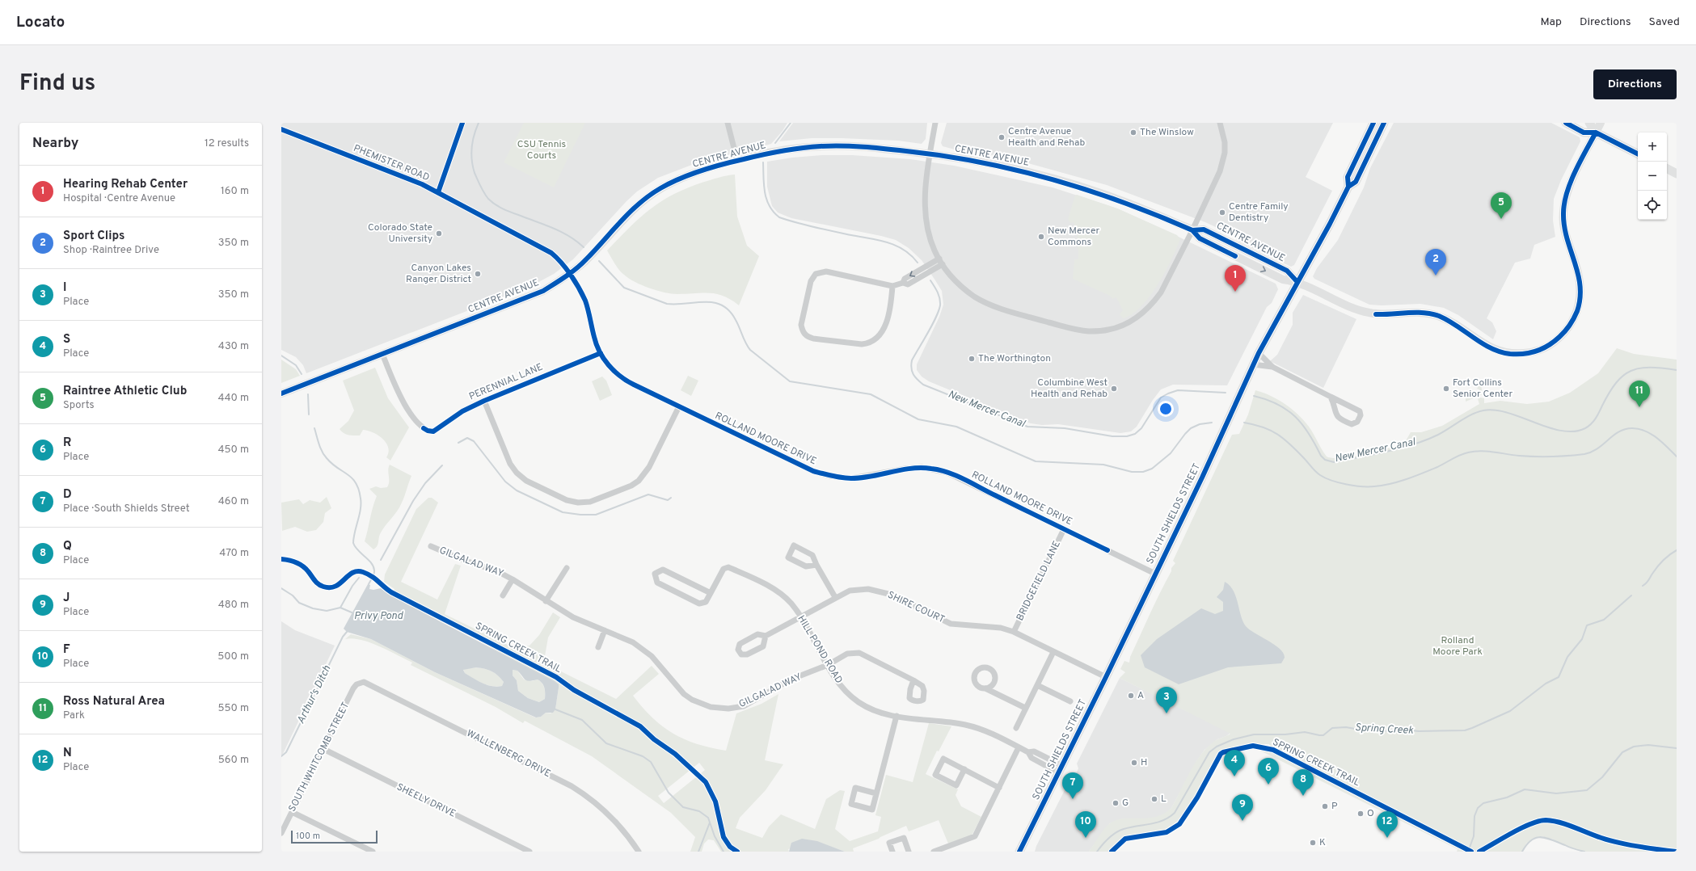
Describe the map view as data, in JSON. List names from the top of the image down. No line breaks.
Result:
{"streets":{"main road":["SOUTH SHIELDS STREET"],"street":["CENTRE AVENUE","PHEMISTER ROAD","PERENNIAL LANE","ROLLAND MOORE DRIVE","GILGALAD WAY","BRIDGEFIELD LANE","SHIRE COURT","HILL POND ROAD","WALLENBERG DRIVE","SOUTH WHITCOMB STREET","SHEELY DRIVE"],"cycle path":["SPRING CREEK TRAIL"]},"crossings":[["CENTRE AVENUE","PHEMISTER ROAD"],["CENTRE AVENUE","PERENNIAL LANE"],["CENTRE AVENUE","ROLLAND MOORE DRIVE"],["CENTRE AVENUE","SOUTH SHIELDS STREET"],["PHEMISTER ROAD","ROLLAND MOORE DRIVE"],["PERENNIAL LANE","ROLLAND MOORE DRIVE"],["ROLLAND MOORE DRIVE","SOUTH SHIELDS STREET"],["ROLLAND MOORE DRIVE","BRIDGEFIELD LANE"],["SOUTH SHIELDS STREET","SHIRE COURT"],["SOUTH SHIELDS STREET","HILL POND ROAD"],["GILGALAD WAY","HILL POND ROAD"],["BRIDGEFIELD LANE","SHIRE COURT"],["SHIRE COURT","HILL POND ROAD"],["WALLENBERG DRIVE","SOUTH WHITCOMB STREET"],["SOUTH WHITCOMB STREET","SHEELY DRIVE"]],"water":["New Mercer Canal","Privy Pond","Arthur's Ditch","Spring Creek"],"parks":["CSU Tennis Courts","Rolland Moore Park"],"places":["The Winslow","Centre Avenue Health and Rehab","Centre Family Dentistry","Colorado State University","New Mercer Commons","Canyon Lakes Ranger District","The Worthington","Columbine West Health and Rehab","Fort Collins Senior Center","A","H","L","G","P","O","K"],"scale_bar":"100 m","page":{"header":"Locato","nav":["Map","Directions","Saved"],"title":"Find us","buttons":"Directions","heading":["Nearby","12 results"],"map_buttons":["+","−"],"list":[{"mark":"1","name":"Hearing Rehab Center","note":"Hospital · Centre Avenue","value":"160 m"},{"mark":"2","name":"Sport Clips","note":"Shop · Raintree Drive","value":"350 m"},{"mark":"3","name":"I","note":"Place","value":"350 m"},{"mark":"4","name":"S","note":"Place","value":"430 m"},{"mark":"5","name":"Raintree Athletic Club","note":"Sports","value":"440 m"},{"mark":"6","name":"R","note":"Place","value":"450 m"},{"mark":"7","name":"D","note":"Place · South Shields Street","value":"460 m"},{"mark":"8","name":"Q","note":"Place","value":"470 m"},{"mark":"9","name":"J","note":"Place","value":"480 m"},{"mark":"10","name":"F","note":"Place","value":"500 m"},{"mark":"11","name":"Ross Natural Area","note":"Park","value":"550 m"},{"mark":"12","name":"N","note":"Place","value":"560 m"}],"pins":["5","2","1","11","3","4","6","8","7","9","10","12"],"scale":"100 m"}}
